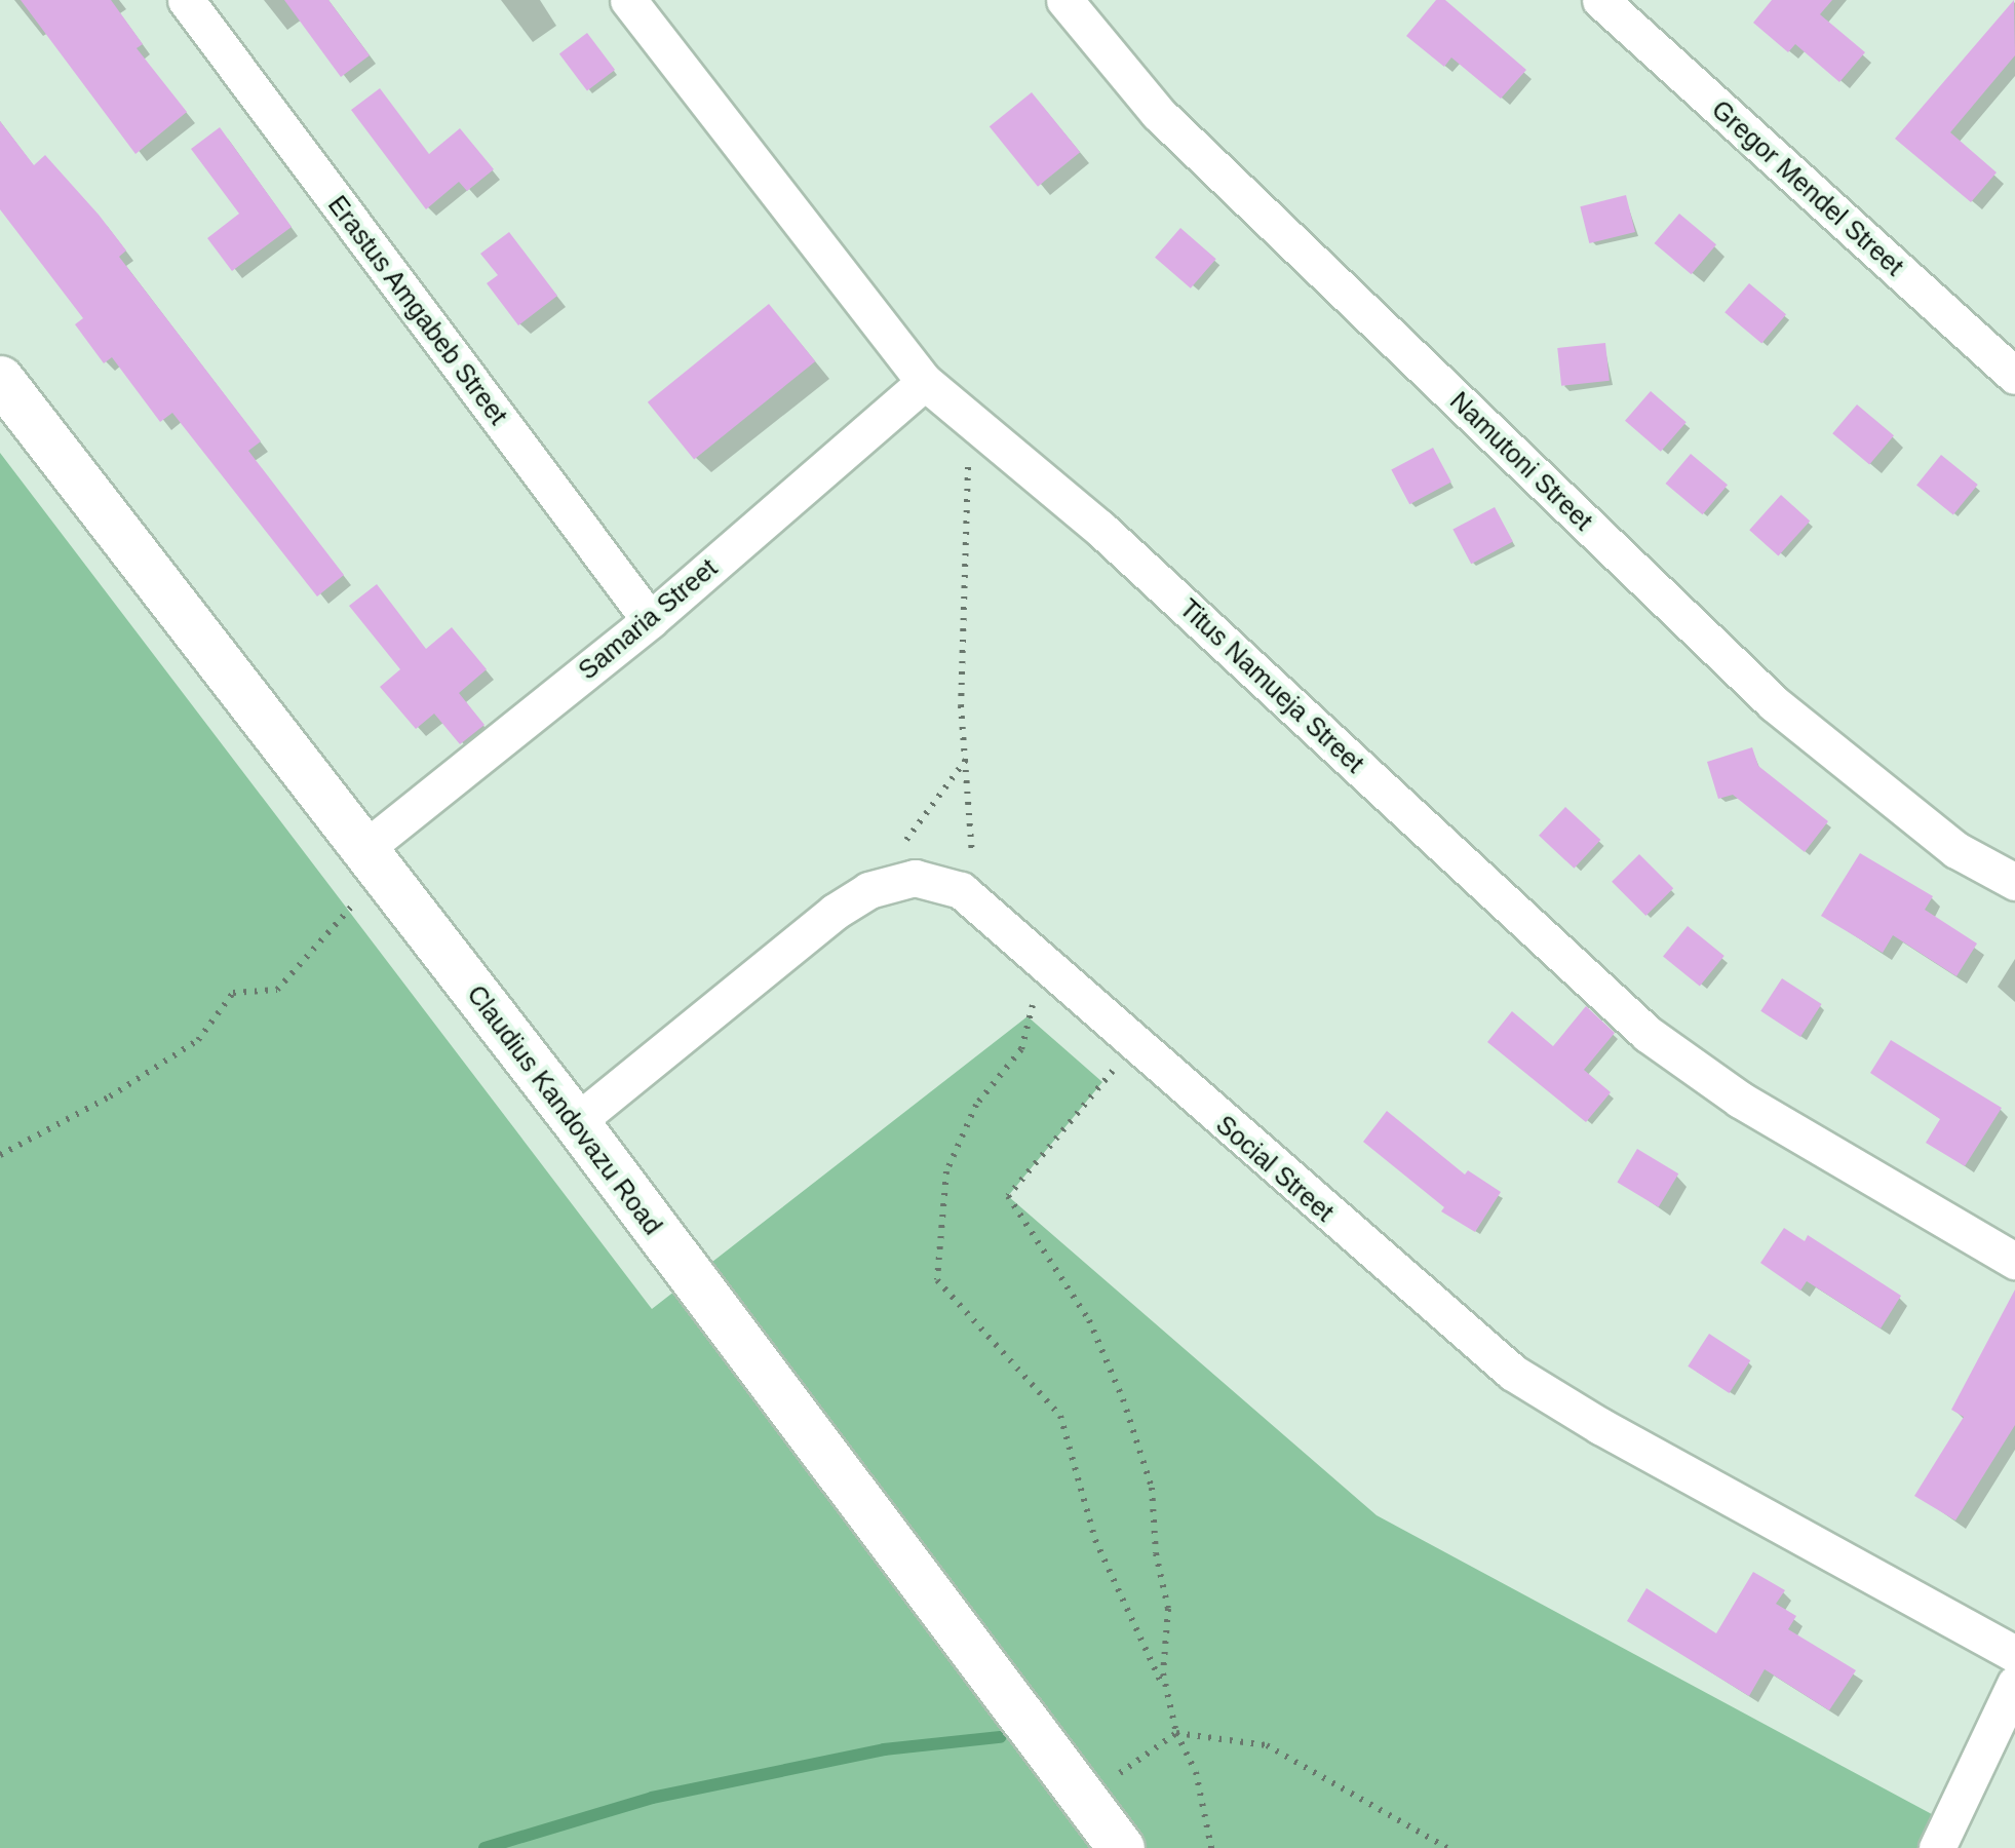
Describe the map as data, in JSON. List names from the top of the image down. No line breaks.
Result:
{"streets":{"street":["Gregor Mendel Street","Erastus Amgabeb Street","Namutoni Street","Samaria Street","Titus Namueja Street","Claudius Kandovazu Road","Social Street"]},"crossings":[["Erastus Amgabeb Street","Samaria Street"],["Samaria Street","Titus Namueja Street"],["Samaria Street","Claudius Kandovazu Road"],["Claudius Kandovazu Road","Social Street"]]}
